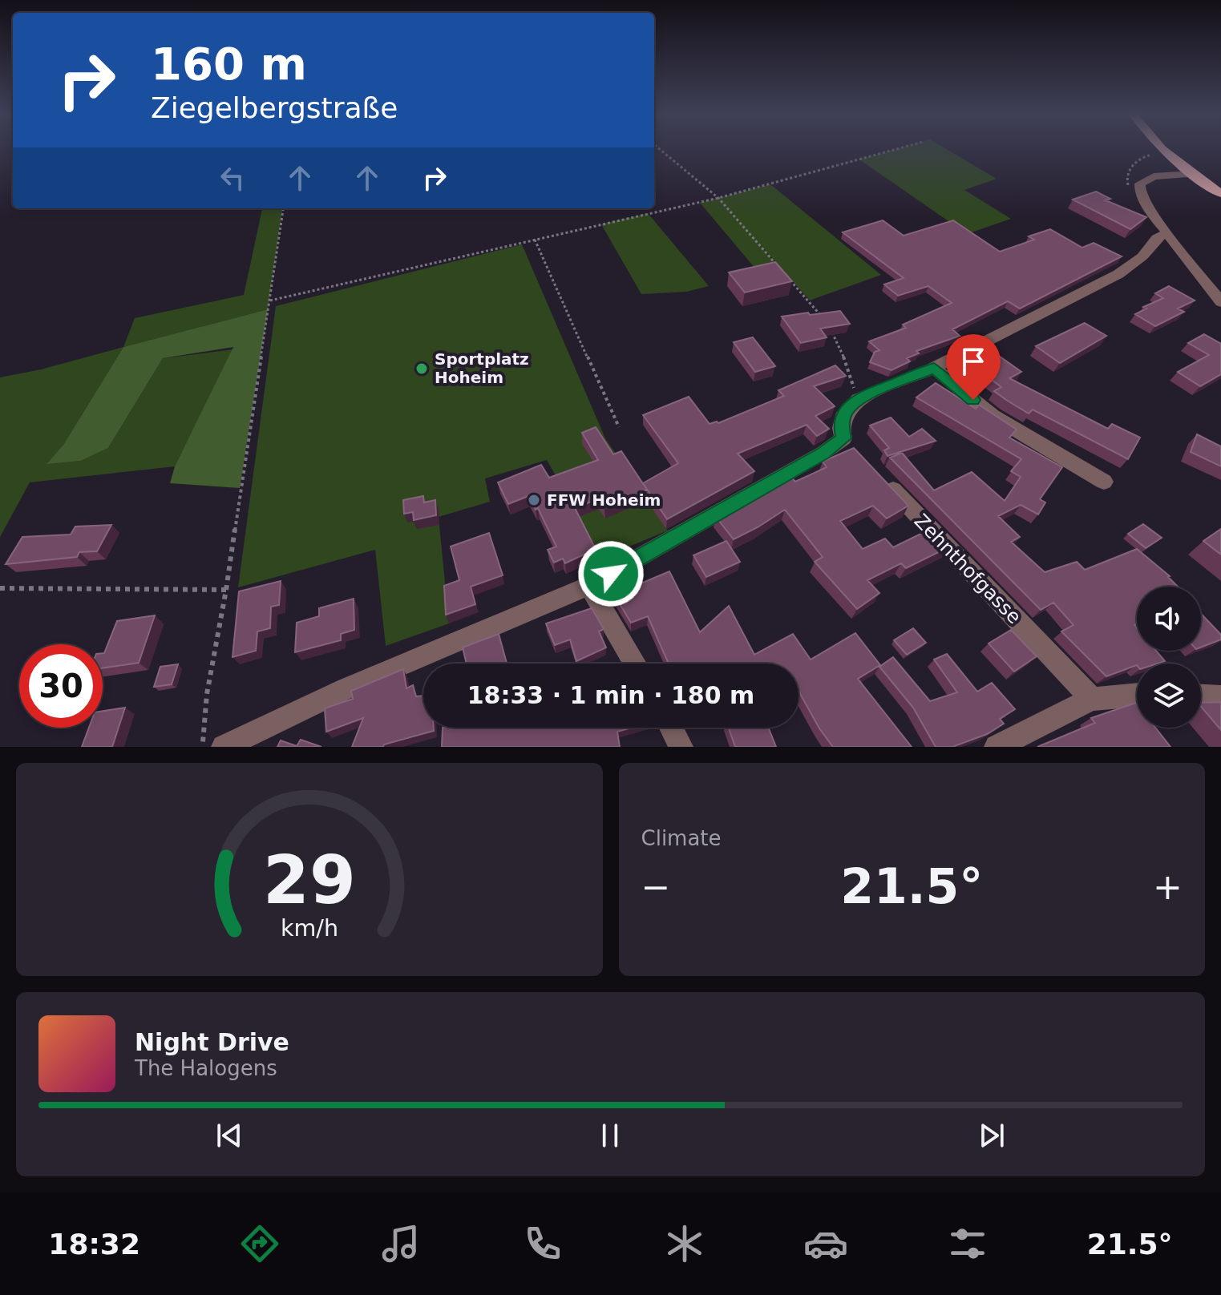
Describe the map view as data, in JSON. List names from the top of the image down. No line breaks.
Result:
{"streets":{"street":["Zehnthofgasse"]},"places":["Sportplatz Hoheim","FFW Hoheim"],"page":{"turn":["160 m","Ziegelbergstraße"],"limit":"30","trip":"18:33 · 1 min · 180 m","tile":"Climate","heat":["−","21.5°","+"],"song":["Night Drive","The Halogens"],"tabs":["18:32","21.5°"],"gauge":["29","km/h"]}}
